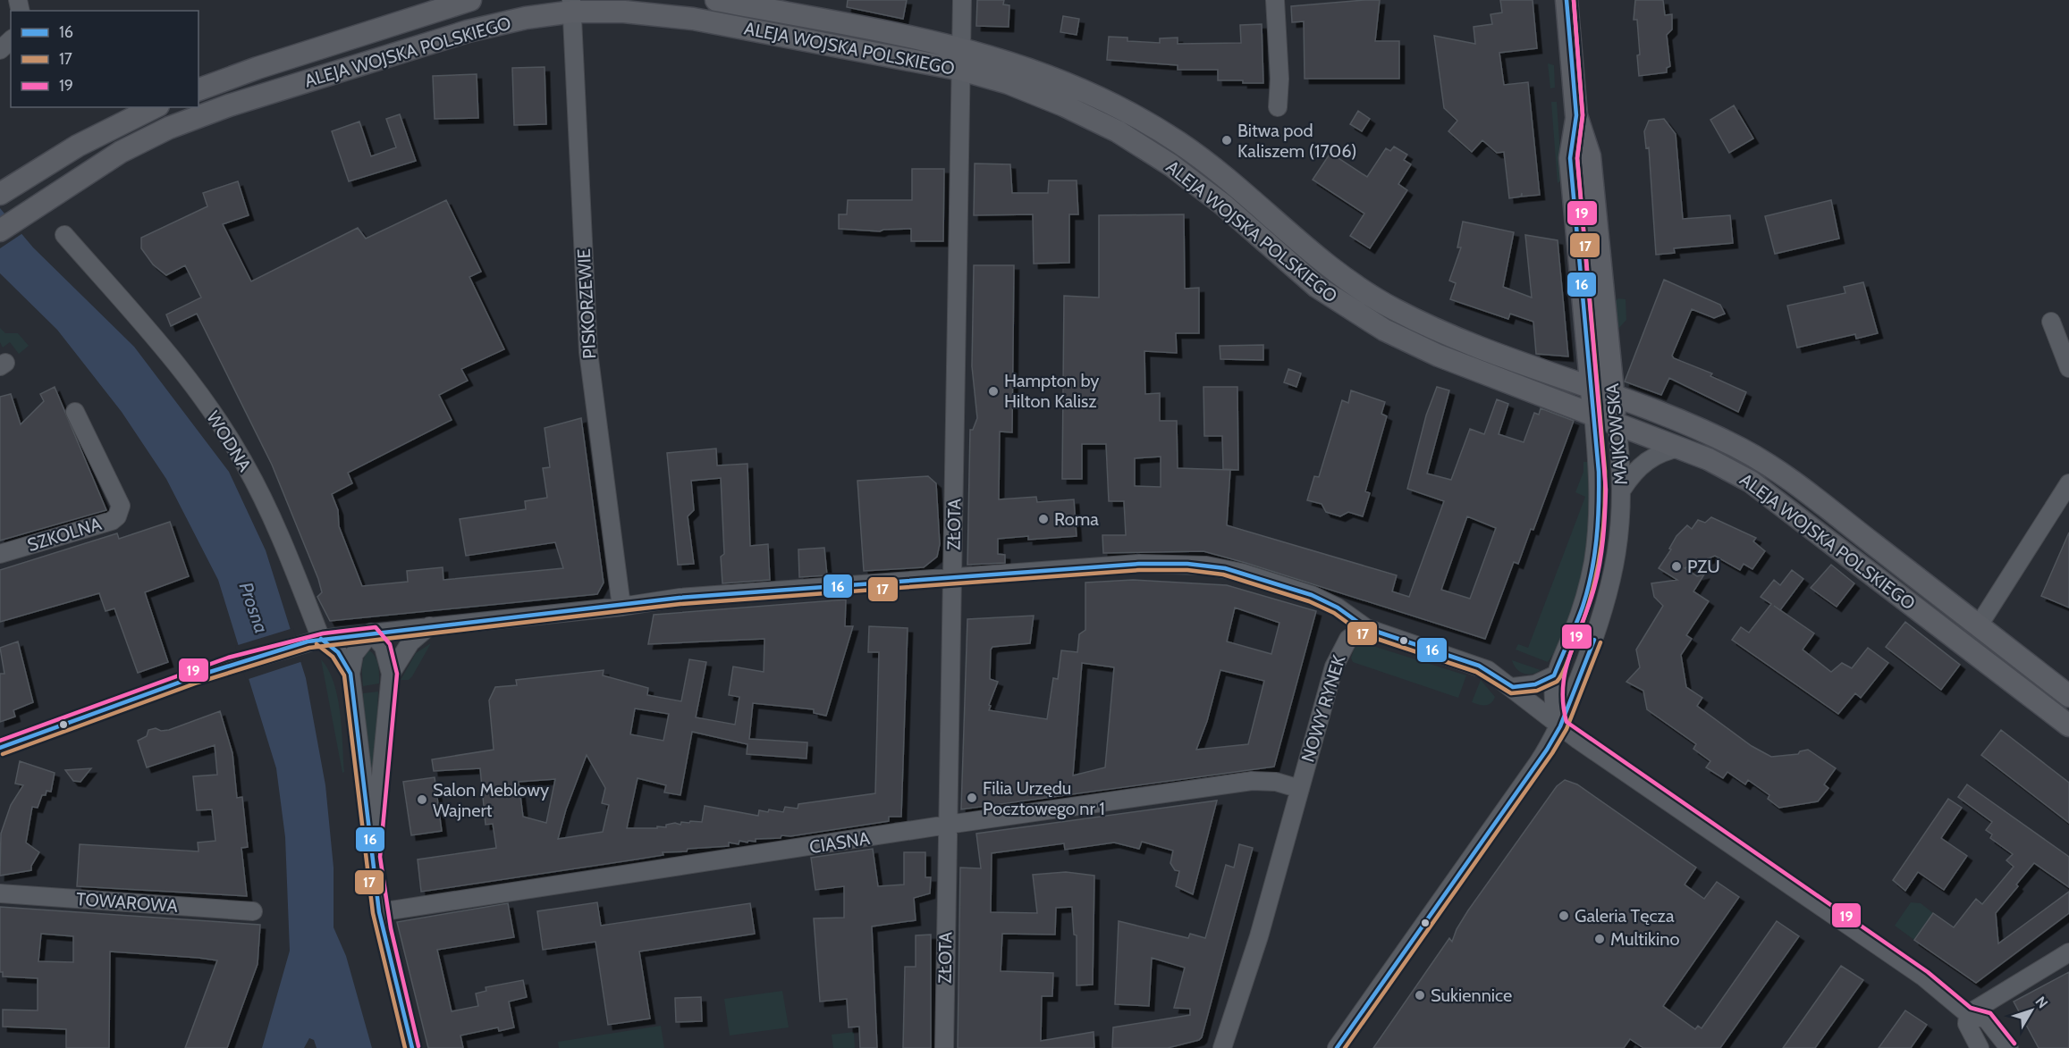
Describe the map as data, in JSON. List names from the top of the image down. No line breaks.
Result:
{"streets":{"main road":["ALEJA WOJSKA POLSKIEGO","MAJKOWSKA"],"street":["PISKORZEWIE","WODNA","ZŁOTA","SZKOLNA","NOWY RYNEK","CIASNA","TOWAROWA"]},"crossings":[["ALEJA WOJSKA POLSKIEGO","PISKORZEWIE"],["ALEJA WOJSKA POLSKIEGO","MAJKOWSKA"],["ALEJA WOJSKA POLSKIEGO","ZŁOTA"],["WODNA","CIASNA"],["ZŁOTA","CIASNA"],["NOWY RYNEK","CIASNA"]],"water":["Prosna"],"places":["Bitwa pod Kaliszem (1706)","Hampton by Hilton Kalisz","Roma","PZU","Filia Urzędu Pocztowego nr 1","Salon Meblowy Wajnert","Galeria Tęcza","Multikino","Sukiennice"],"lines":["transit line 16","transit line 17","transit line 19"],"legend":["16","17","19"],"north":"top right"}
